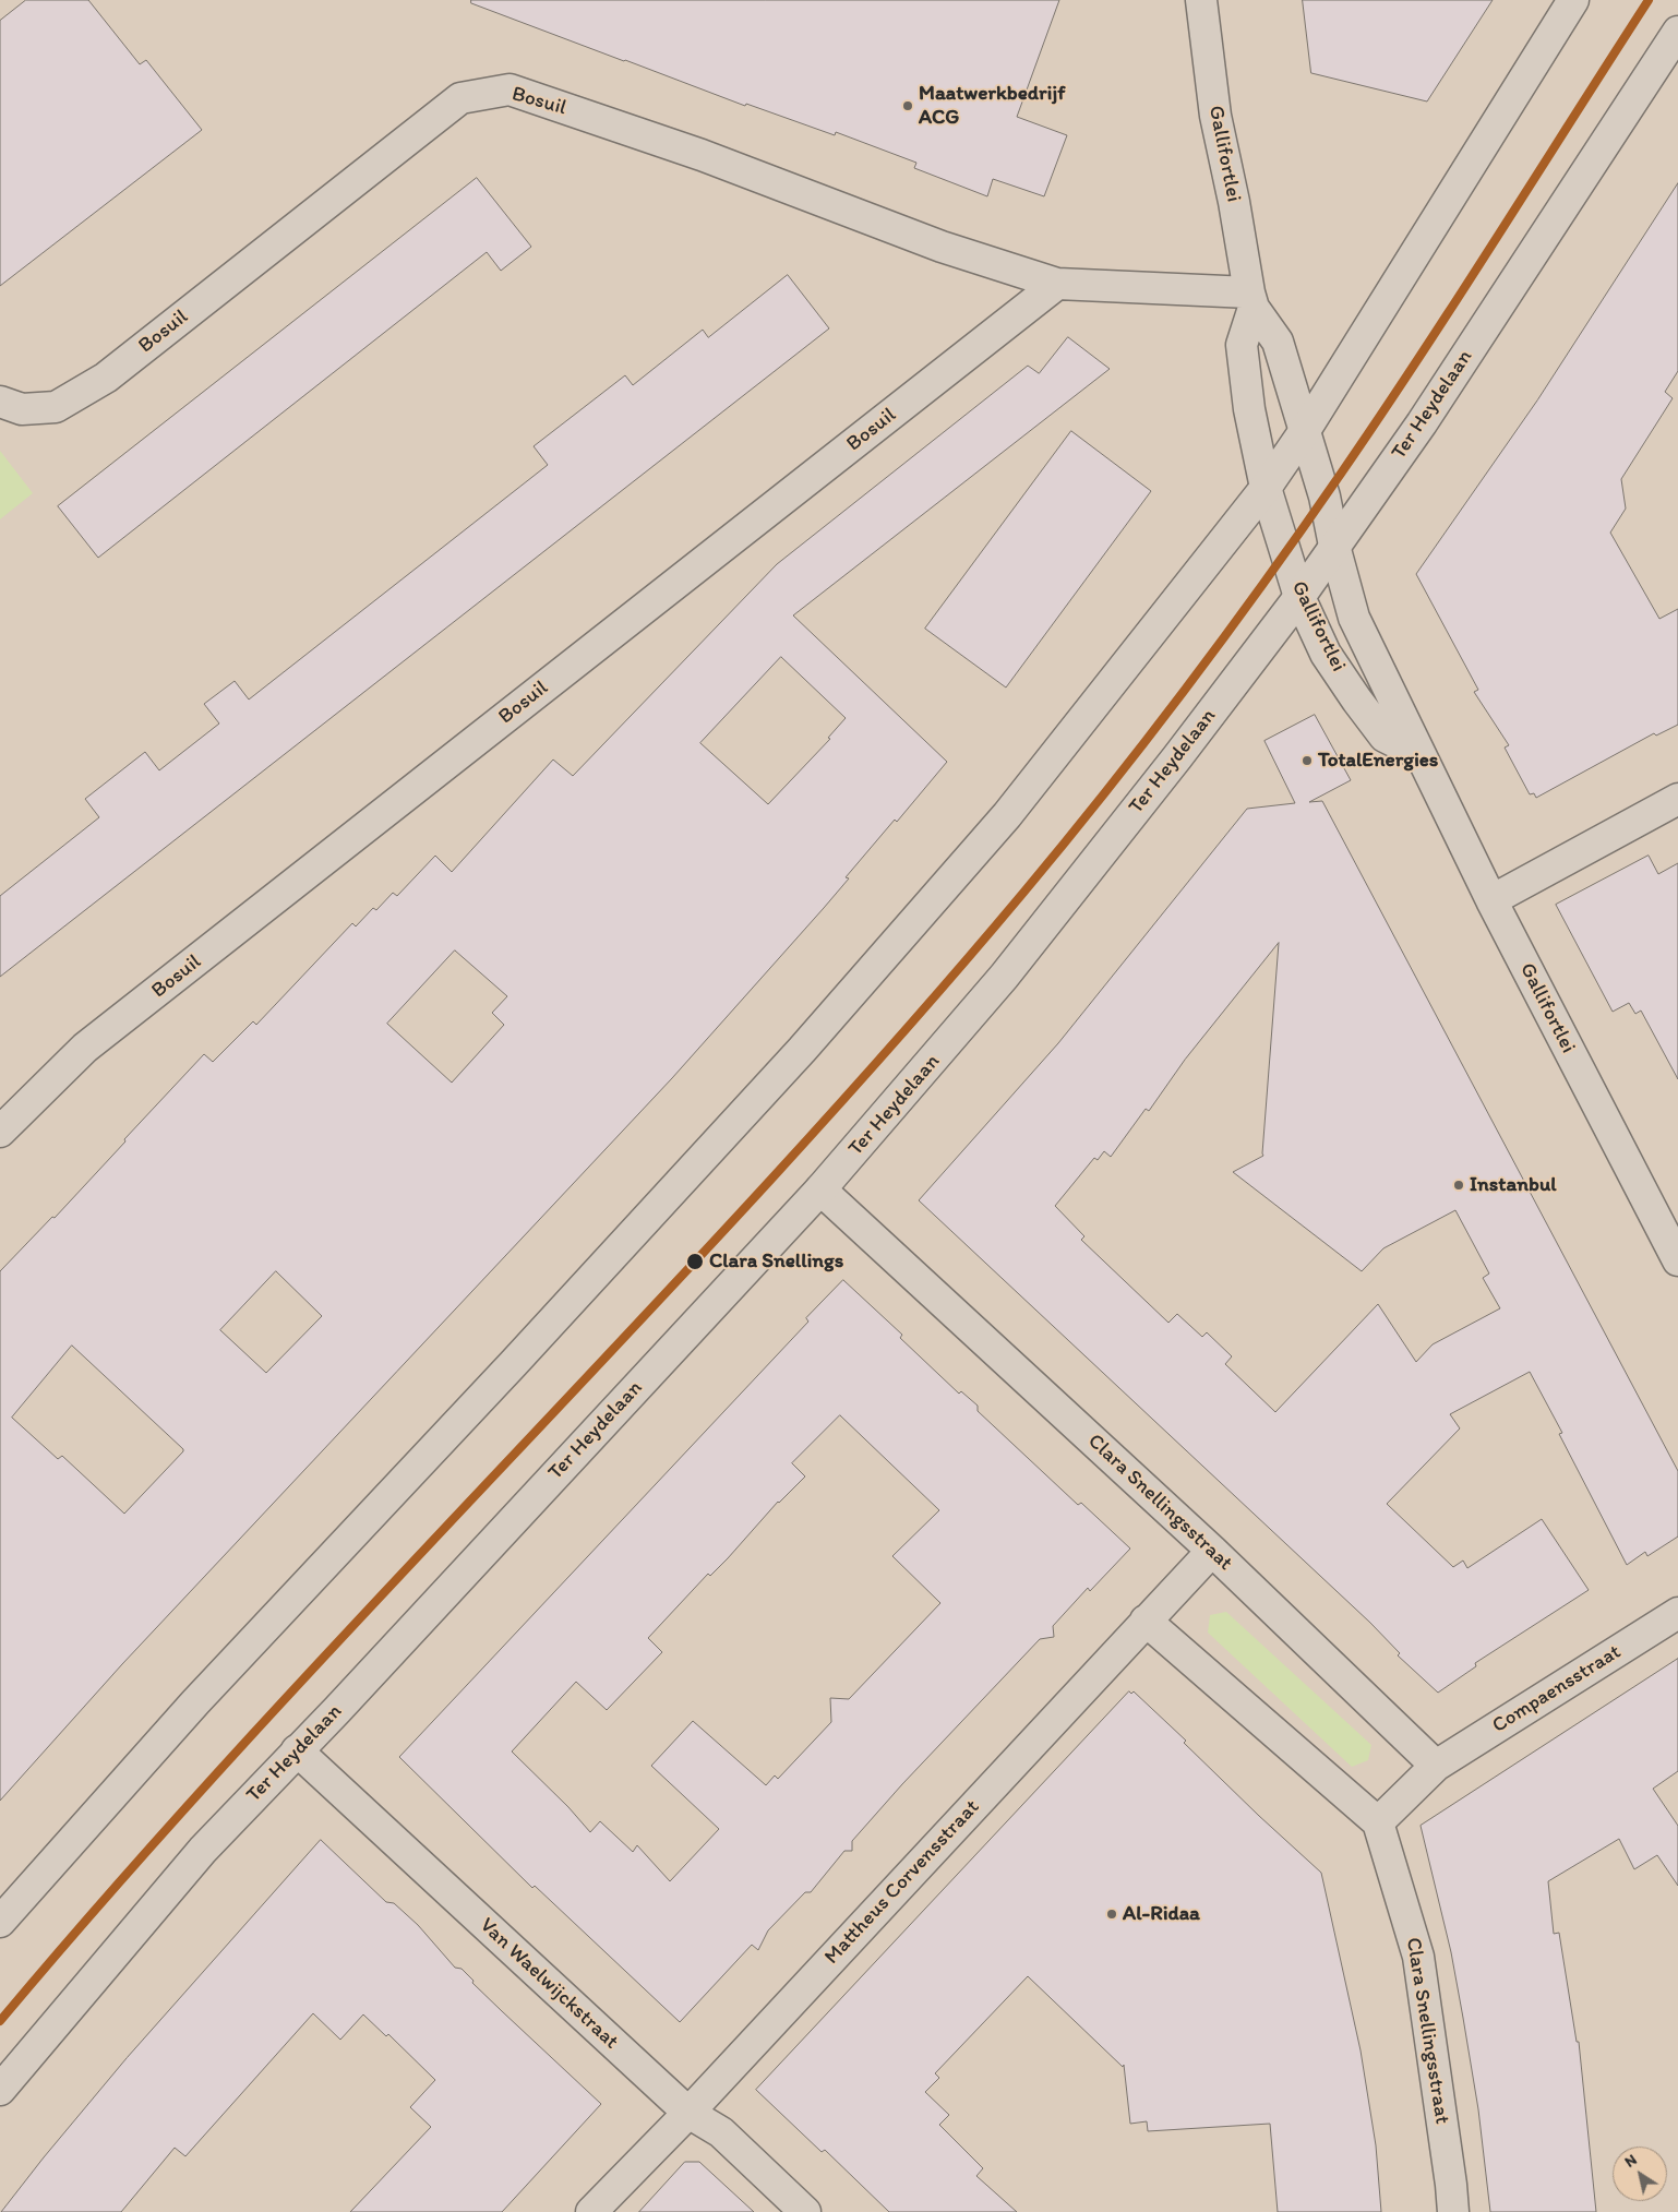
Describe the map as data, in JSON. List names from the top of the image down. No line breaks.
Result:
{"streets":{"street":["Bosuil","Gallifortlei","Ter Heydelaan","Clara Snellingsstraat","Compaensstraat","Mattheus Corvensstraat","Van Waelwijckstraat"]},"crossings":[["Bosuil","Gallifortlei"],["Gallifortlei","Ter Heydelaan"],["Ter Heydelaan","Clara Snellingsstraat"],["Ter Heydelaan","Van Waelwijckstraat"],["Clara Snellingsstraat","Compaensstraat"],["Clara Snellingsstraat","Mattheus Corvensstraat"],["Mattheus Corvensstraat","Van Waelwijckstraat"]],"places":["Maatwerkbedrijf ACG","TotalEnergies","Instanbul","Clara Snellings","Al-Ridaa"],"north":"top left"}
